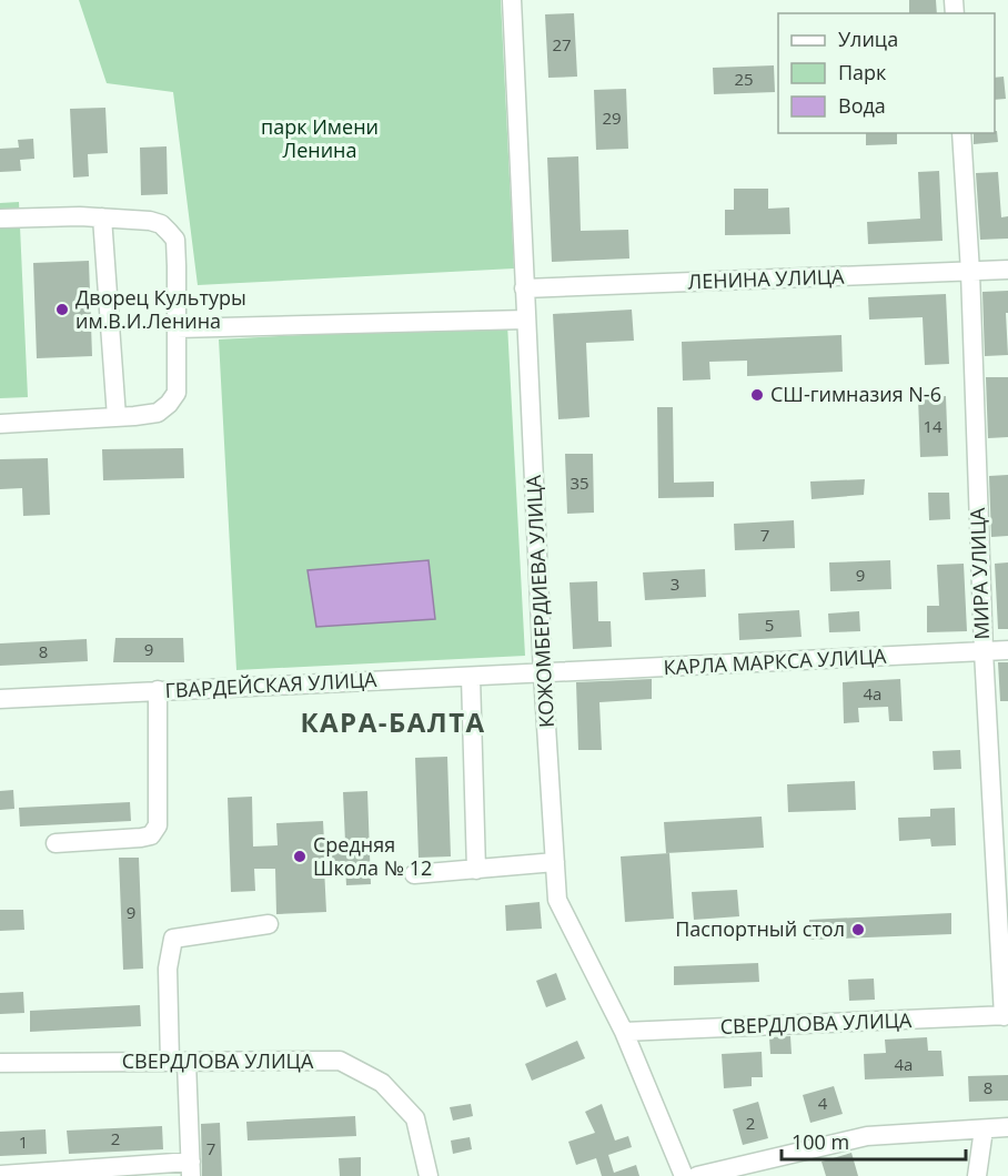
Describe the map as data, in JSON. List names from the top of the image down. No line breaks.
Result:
{"streets":{"street":["ЛЕНИНА УЛИЦА","МИРА УЛИЦА","КОЖОМБЕРДИЕВА УЛИЦА","КАРЛА МАРКСА УЛИЦА","ГВАРДЕЙСКАЯ УЛИЦА","СВЕРДЛОВА УЛИЦА"]},"crossings":[["ЛЕНИНА УЛИЦА","МИРА УЛИЦА"],["ЛЕНИНА УЛИЦА","КОЖОМБЕРДИЕВА УЛИЦА"],["МИРА УЛИЦА","КАРЛА МАРКСА УЛИЦА"],["МИРА УЛИЦА","СВЕРДЛОВА УЛИЦА"],["КОЖОМБЕРДИЕВА УЛИЦА","КАРЛА МАРКСА УЛИЦА"],["КОЖОМБЕРДИЕВА УЛИЦА","ГВАРДЕЙСКАЯ УЛИЦА"],["КОЖОМБЕРДИЕВА УЛИЦА","СВЕРДЛОВА УЛИЦА"],["КАРЛА МАРКСА УЛИЦА","ГВАРДЕЙСКАЯ УЛИЦА"]],"districts":["КАРА-БАЛТА"],"parks":["парк Имени Ленина"],"places":["Дворец Культуры им.В.И.Ленина","СШ-гимназия N-6","Средняя Школа № 12","Паспортный стол"],"house_numbers":["27","25","29","14","35","7","9","3","5","9","8","4а","9","4a","8","4","2","2","1","7"],"legend":["Улица","Парк","Вода"],"scale_bar":"100 m"}
